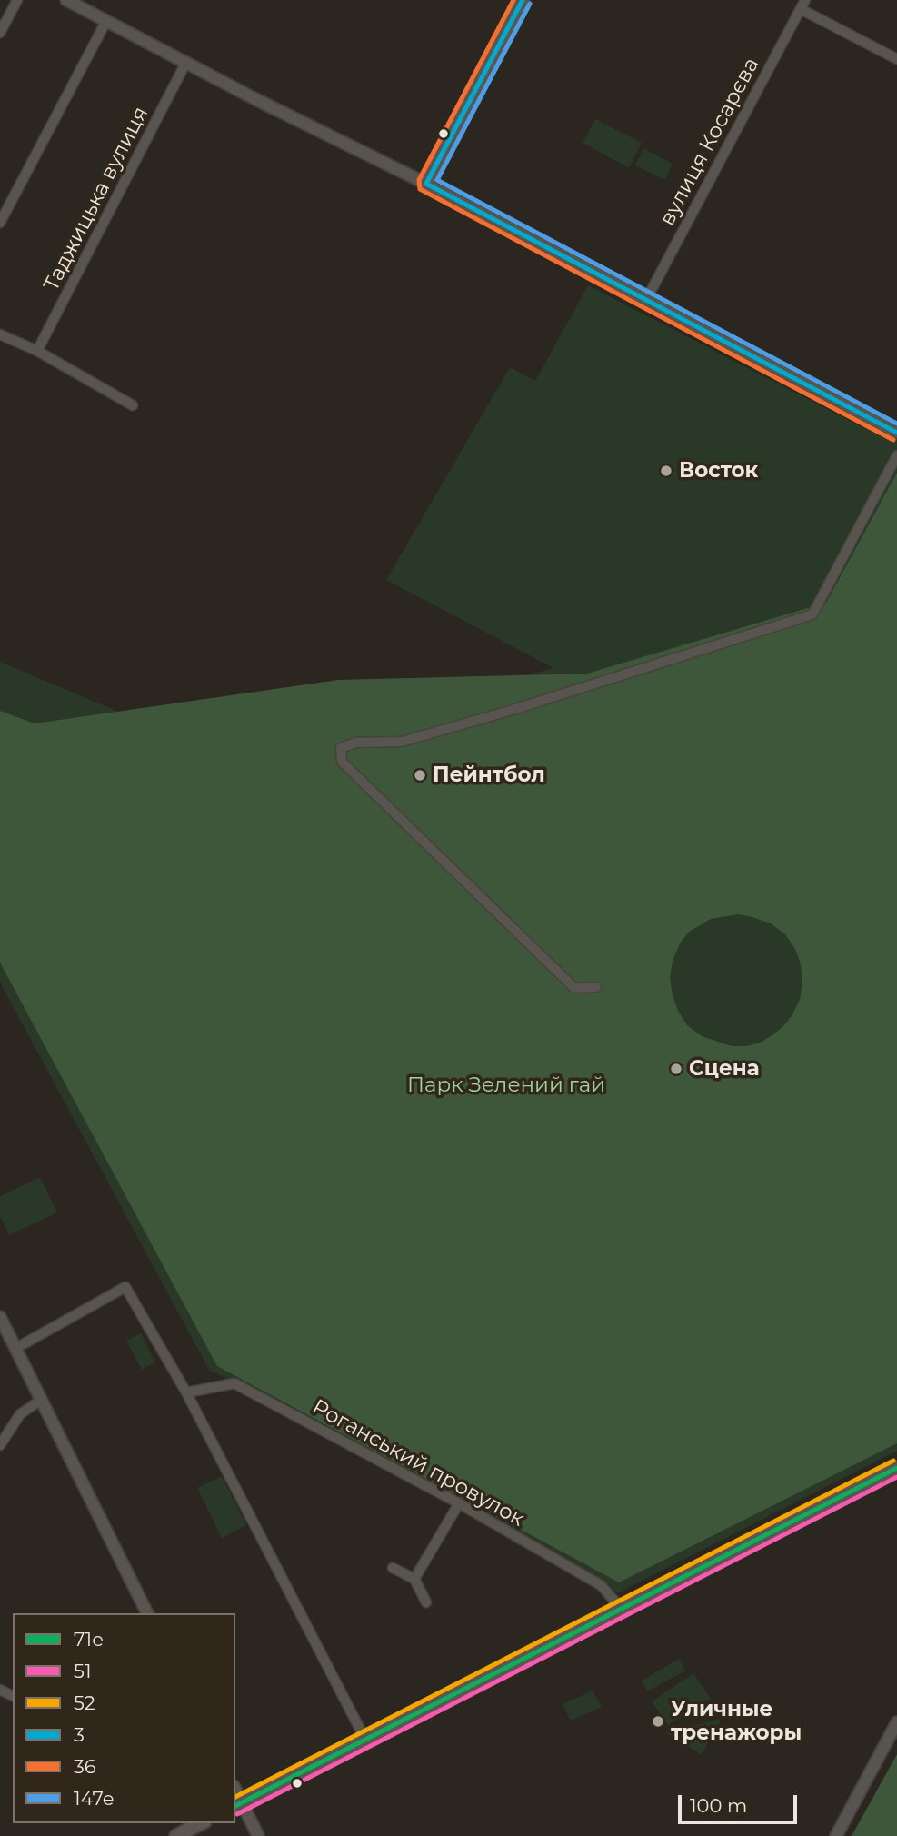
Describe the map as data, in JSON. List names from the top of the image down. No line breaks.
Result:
{"streets":{"street":["вулиця Косарєва","Таджицька вулиця","Роганський провулок"]},"parks":["Парк Зелений гай"],"places":["Восток","Пейнтбол","Сцена","Уличные тренажоры"],"lines":["transit line 3","transit line 36","transit line 147е","transit line 52","transit line 71е","transit line 51"],"legend":["71е","51","52","3","36","147е"],"scale_bar":"100 m"}
